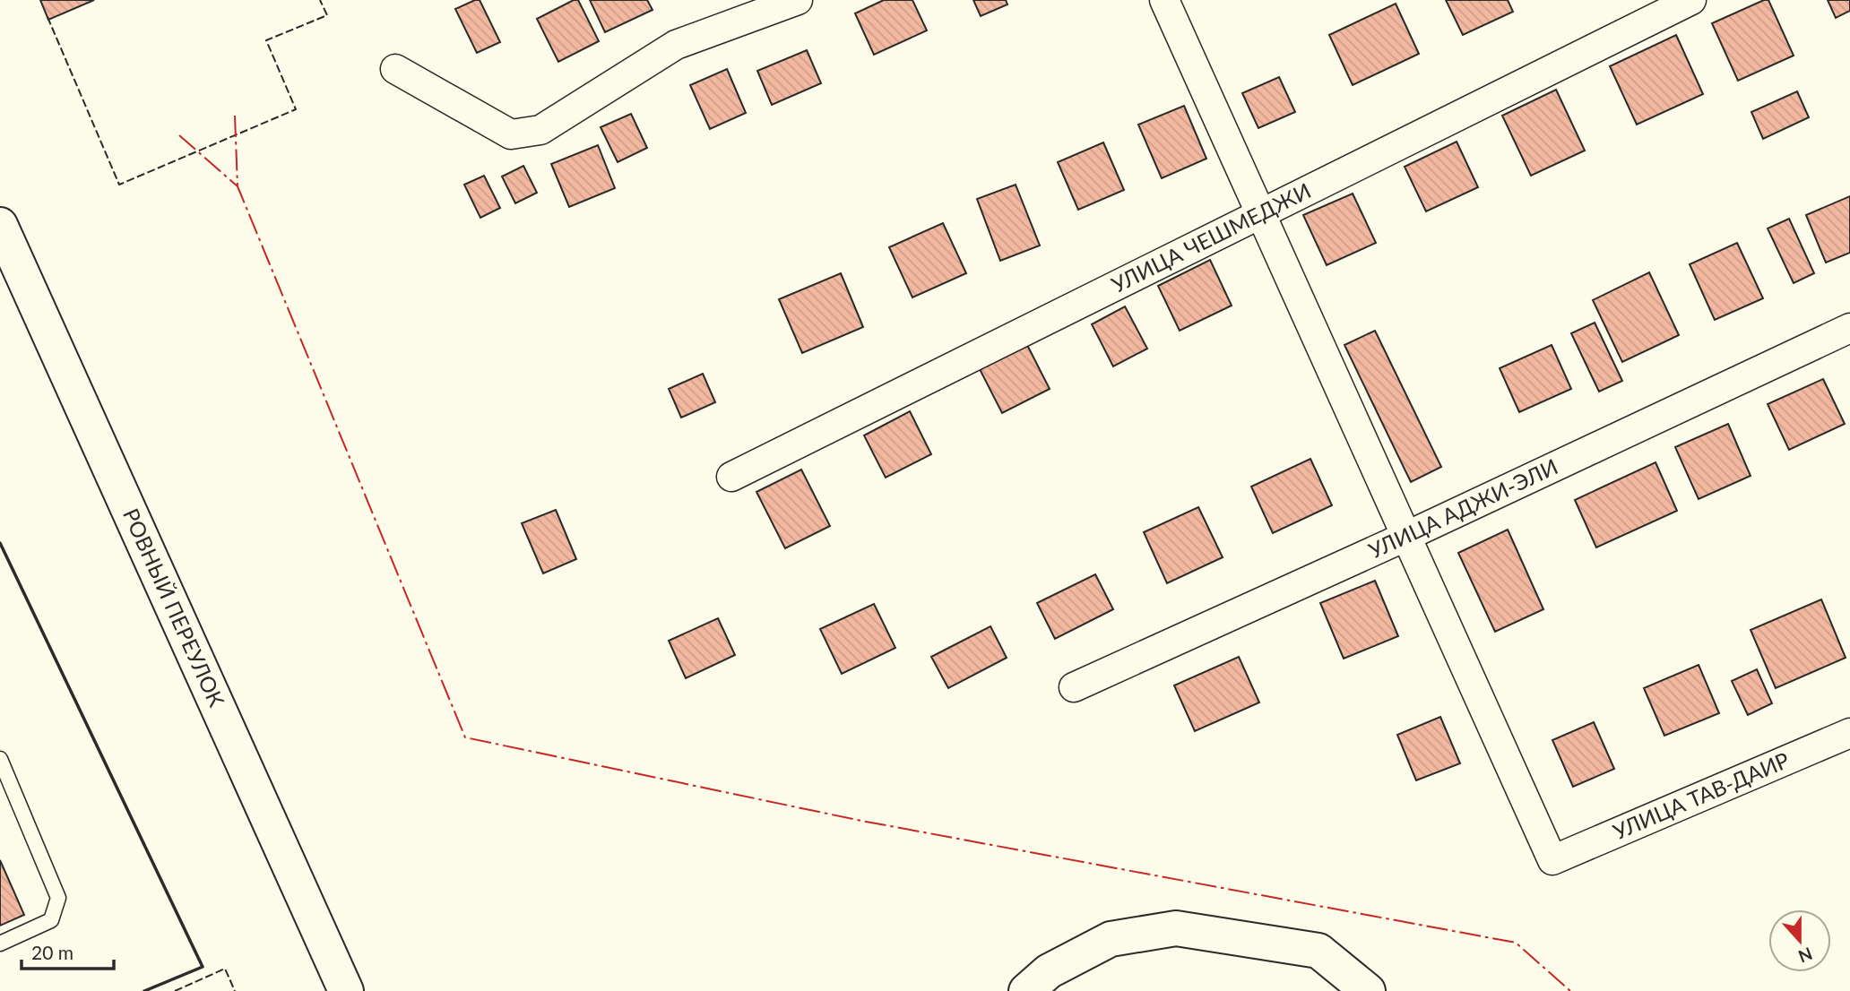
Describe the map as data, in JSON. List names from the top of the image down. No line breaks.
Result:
{"streets":{"street":["УЛИЦА ЧЕШМЕДЖИ","УЛИЦА АДЖИ-ЭЛИ","РОВНЫЙ ПЕРЕУЛОК","УЛИЦА ТАВ-ДАИР"]},"crossings":[["УЛИЦА АДЖИ-ЭЛИ","УЛИЦА ТАВ-ДАИР"]],"scale_bar":"20 m","north":"bottom"}
